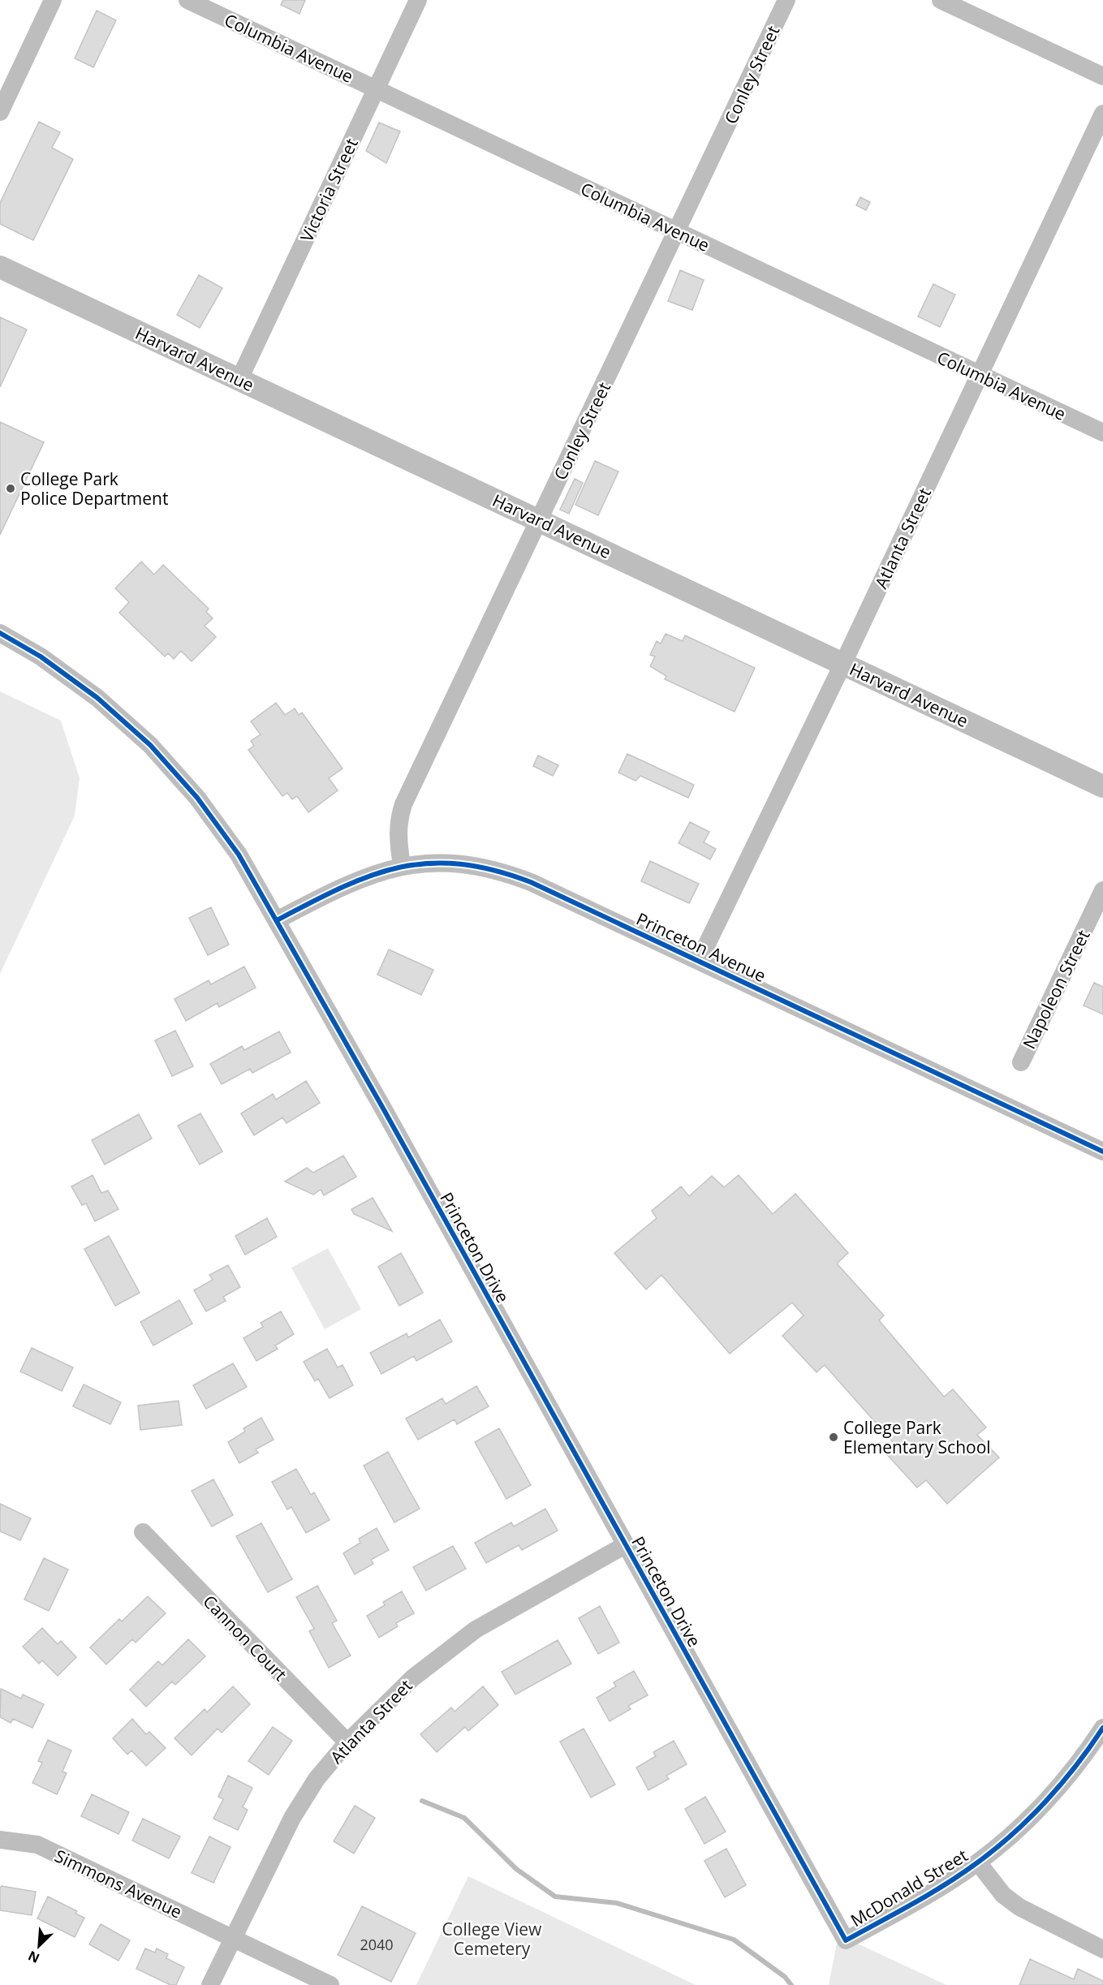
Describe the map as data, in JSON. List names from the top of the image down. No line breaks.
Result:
{"streets":{"street":["Columbia Avenue","Conley Street","Victoria Street","Harvard Avenue","Atlanta Street","Princeton Avenue","Napoleon Street","Princeton Drive","Cannon Court","Simmons Avenue","McDonald Street"]},"crossings":[["Columbia Avenue","Conley Street"],["Columbia Avenue","Victoria Street"],["Columbia Avenue","Atlanta Street"],["Conley Street","Harvard Avenue"],["Conley Street","Princeton Avenue"],["Victoria Street","Harvard Avenue"],["Harvard Avenue","Atlanta Street"],["Atlanta Street","Princeton Avenue"],["Atlanta Street","Princeton Drive"],["Atlanta Street","Cannon Court"],["Atlanta Street","Simmons Avenue"],["Princeton Avenue","Princeton Drive"],["Princeton Drive","McDonald Street"]],"parks":["College View Cemetery"],"places":["College Park Police Department","College Park Elementary School"],"house_numbers":["2040"],"north":"bottom left"}
